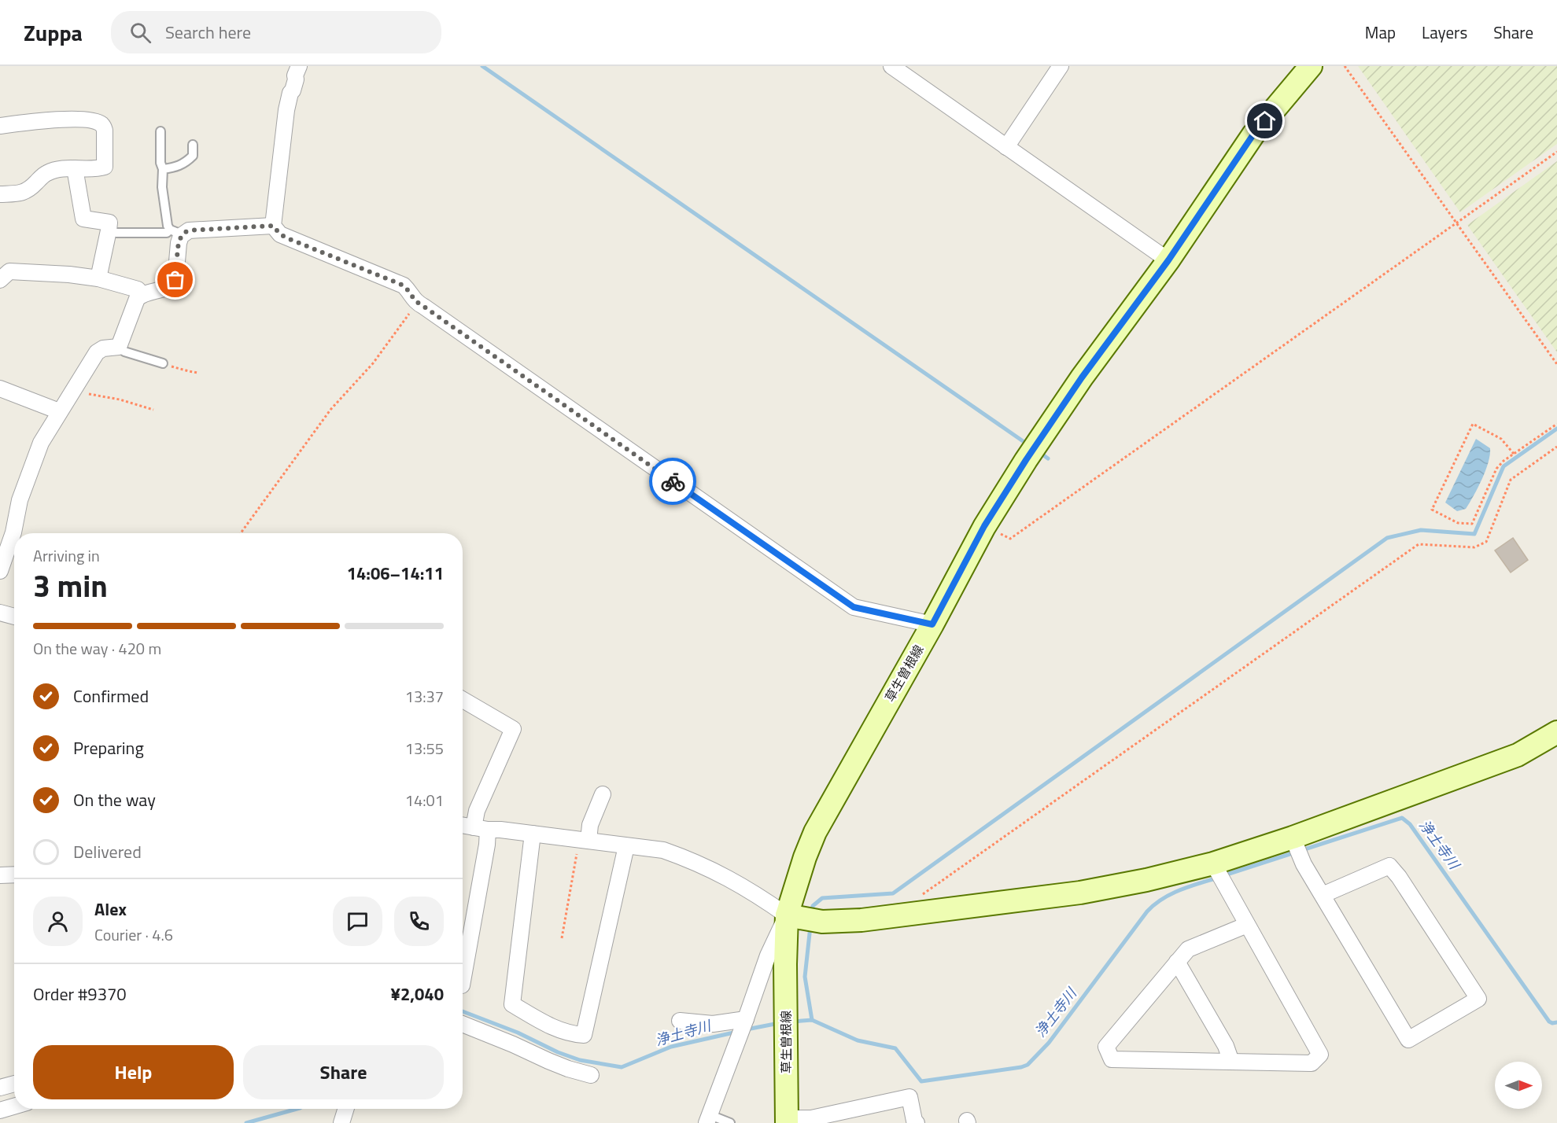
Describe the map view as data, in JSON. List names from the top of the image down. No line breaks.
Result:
{"streets":{"main road":["草生曽根線"]},"water":["浄土寺川"],"north":"right","page":{"header":"Zuppa","search":"Search here","nav":["Map","Layers","Share"],"heading":["3 min","Arriving in","14:06–14:11"],"panel":["Alex","Courier · 4.6","Order #9370","¥2,040"],"bar":"On the way · 420 m","list":[["Confirmed","13:37"],["Preparing","13:55"],["On the way","14:01"],"Delivered"],"buttons":["Help","Share"]}}
